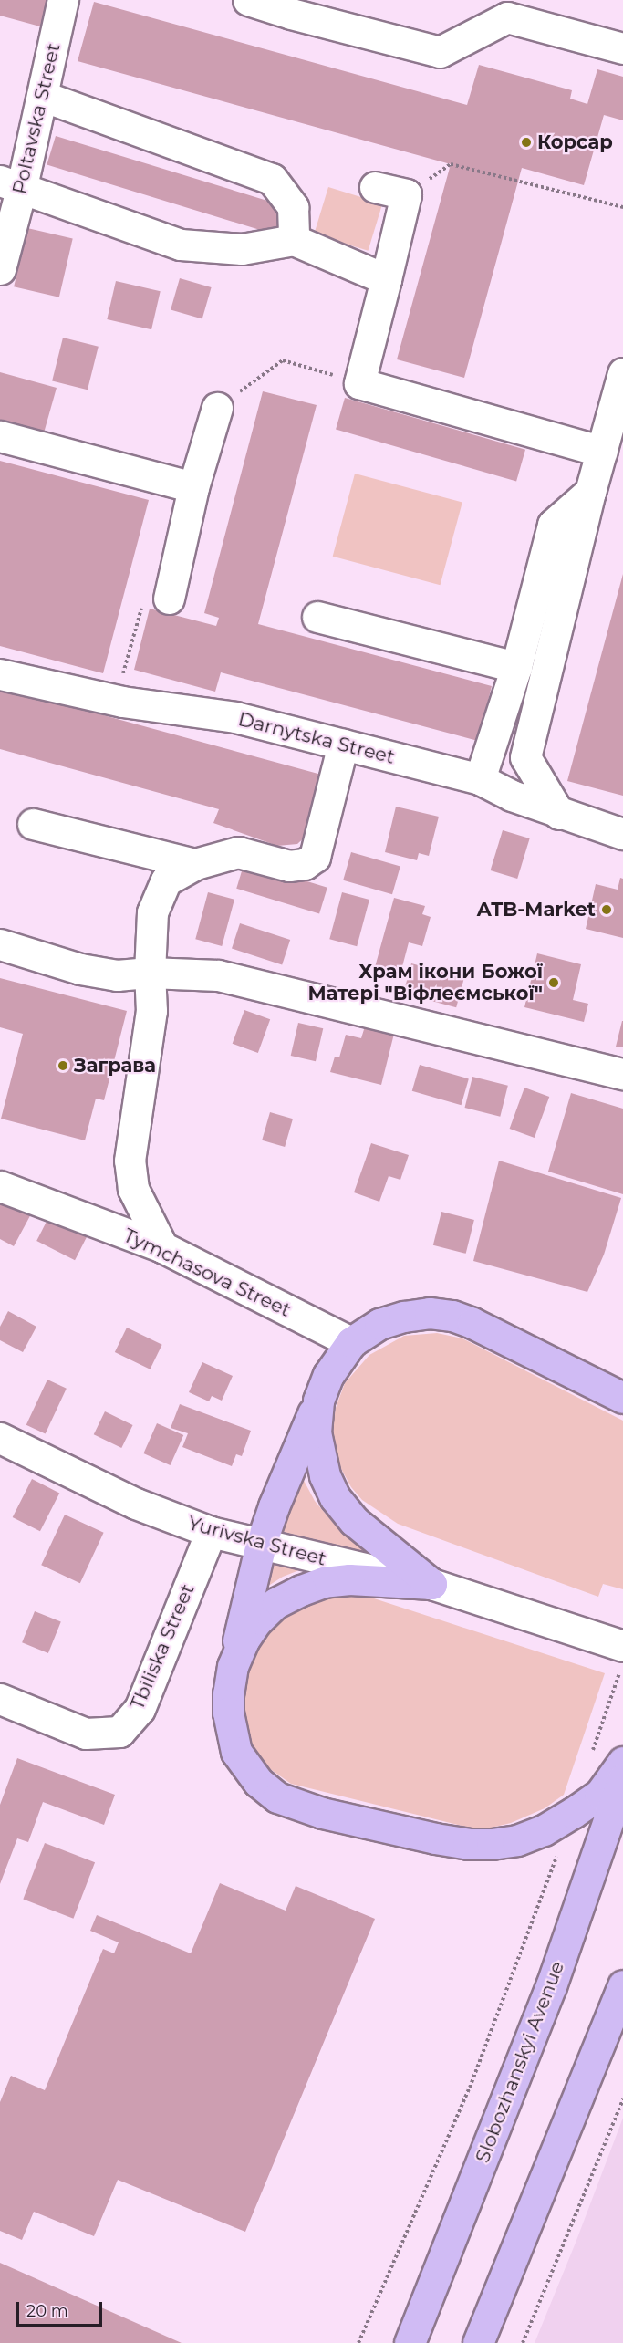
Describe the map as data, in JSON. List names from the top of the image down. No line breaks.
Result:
{"streets":{"main road":["Slobozhanskyi Avenue"],"street":["Poltavska Street","Darnytska Street","Tymchasova Street","Yurivska Street","Tbiliska Street"]},"crossings":[["Yurivska Street","Tbiliska Street"]],"places":["Корсар","ATB-Market","Храм ікони Божої Матері \"Віфлеємської\"","Заграва"],"scale_bar":"20 m"}
